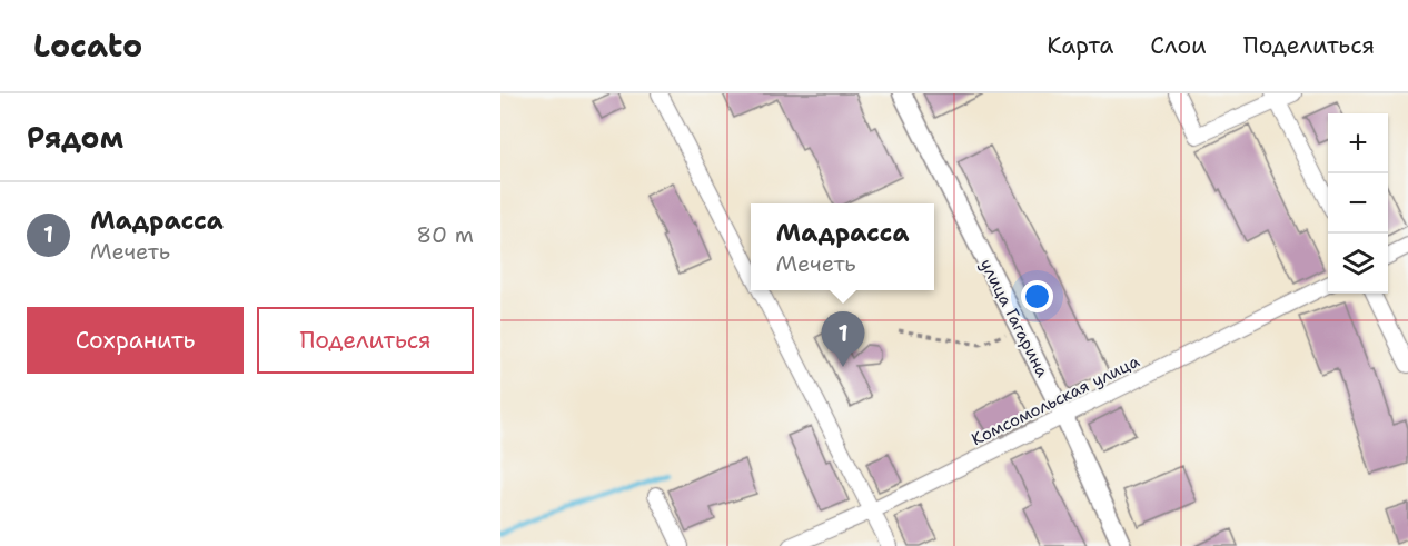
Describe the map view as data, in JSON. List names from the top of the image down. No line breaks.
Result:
{"streets":{"street":["улица Гагарина","Комсомольская улица"]},"crossings":[["улица Гагарина","Комсомольская улица"]],"page":{"header":"Locato","nav":["Карта","Слои","Поделиться"],"heading":"Рядом","map_buttons":["+","−"],"list":[{"mark":"1","name":"Мадрасса","note":"Мечеть","value":"80 m"}],"popup":["Мадрасса","Мечеть"],"buttons":["Сохранить","Поделиться"],"pins":"1"}}
